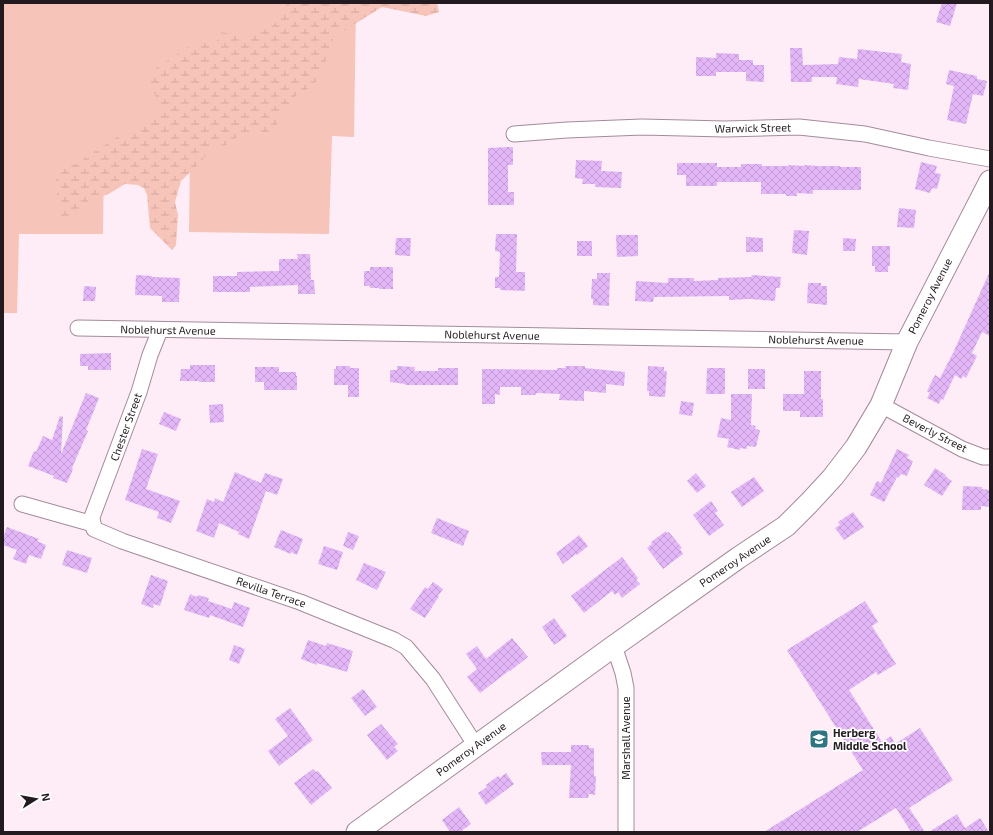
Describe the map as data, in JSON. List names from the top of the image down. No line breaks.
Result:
{"streets":{"street":["Warwick Street","Pomeroy Avenue","Noblehurst Avenue","Chester Street","Beverly Street","Revilla Terrace","Marshall Avenue"]},"crossings":[["Pomeroy Avenue","Noblehurst Avenue"],["Pomeroy Avenue","Beverly Street"],["Pomeroy Avenue","Revilla Terrace"],["Pomeroy Avenue","Marshall Avenue"],["Noblehurst Avenue","Chester Street"],["Chester Street","Revilla Terrace"]],"places":{"school or university":["Herberg Middle School"]},"north":"right"}
